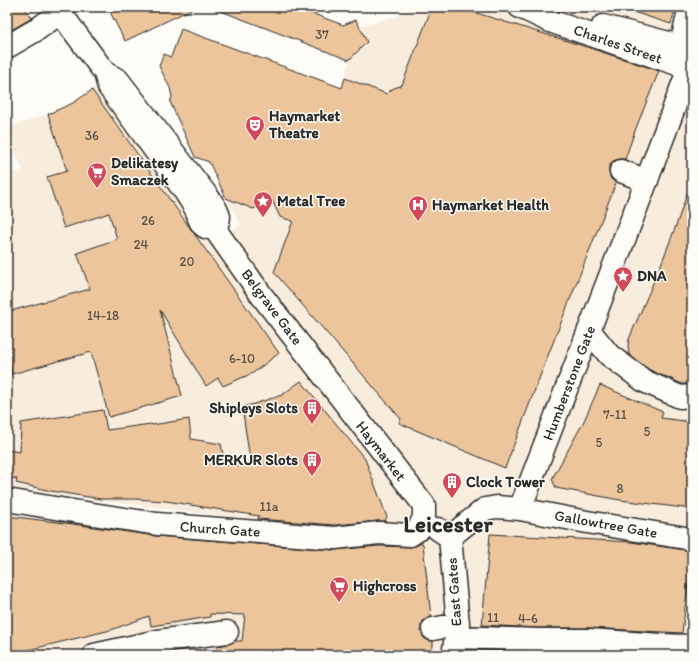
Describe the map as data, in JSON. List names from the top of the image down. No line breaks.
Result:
{"streets":{"street":["Charles Street","Belgrave Gate","Humberstone Gate","Haymarket","Gallowtree Gate","Church Gate","East Gates"]},"crossings":[["Charles Street","Humberstone Gate"],["Belgrave Gate","Haymarket"],["Humberstone Gate","Gallowtree Gate"],["Haymarket","Church Gate"],["Haymarket","East Gates"],["Church Gate","East Gates"]],"districts":["Leicester"],"places":{"theatre":["Haymarket Theatre"],"supermarket":["Delikatesy Smaczek","Highcross"],"place":["Metal Tree","DNA"],"hospital":["Haymarket Health"],"building":["Shipleys Slots","MERKUR Slots","Clock Tower"]},"house_numbers":["37","36","26","24","20","14-18","6-10","7-11","5","5","8","11a","11","4-6"]}
